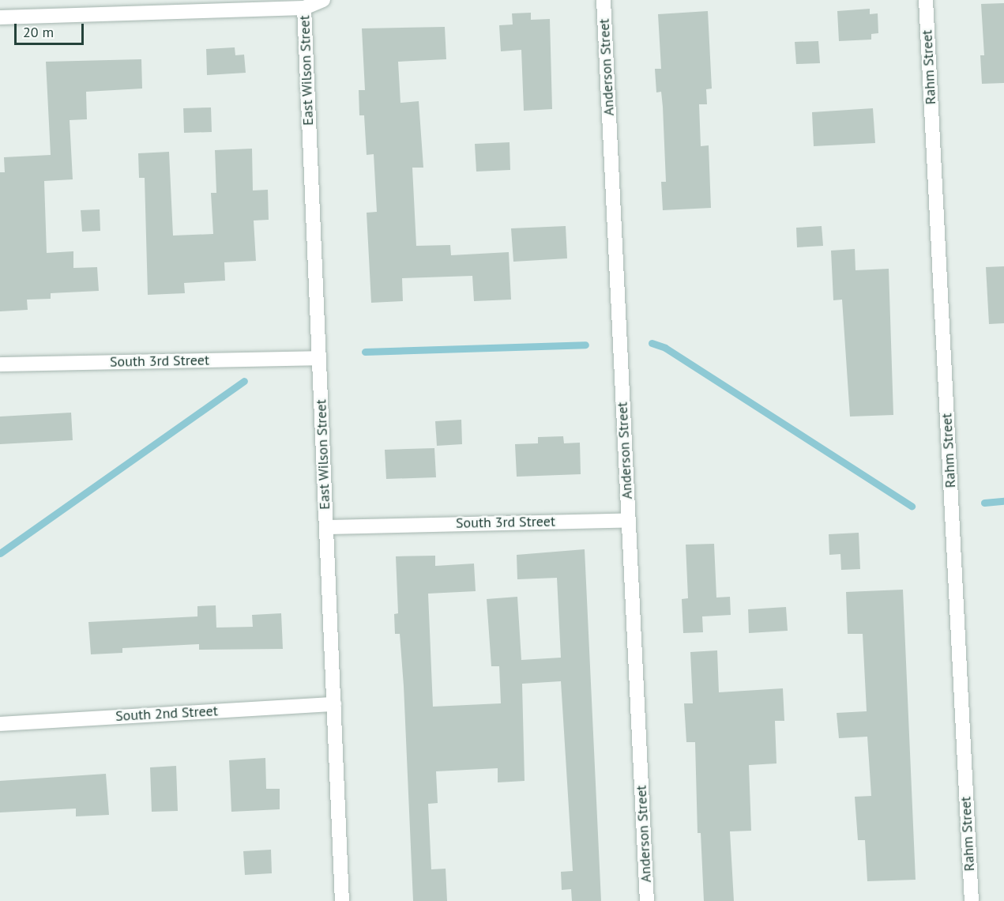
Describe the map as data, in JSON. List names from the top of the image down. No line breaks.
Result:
{"streets":{"street":["Anderson Street","Rahm Street","East Wilson Street","South 3rd Street","South 2nd Street"]},"crossings":[["Anderson Street","South 3rd Street"],["East Wilson Street","South 3rd Street"],["East Wilson Street","South 2nd Street"]],"scale_bar":"20 m"}
